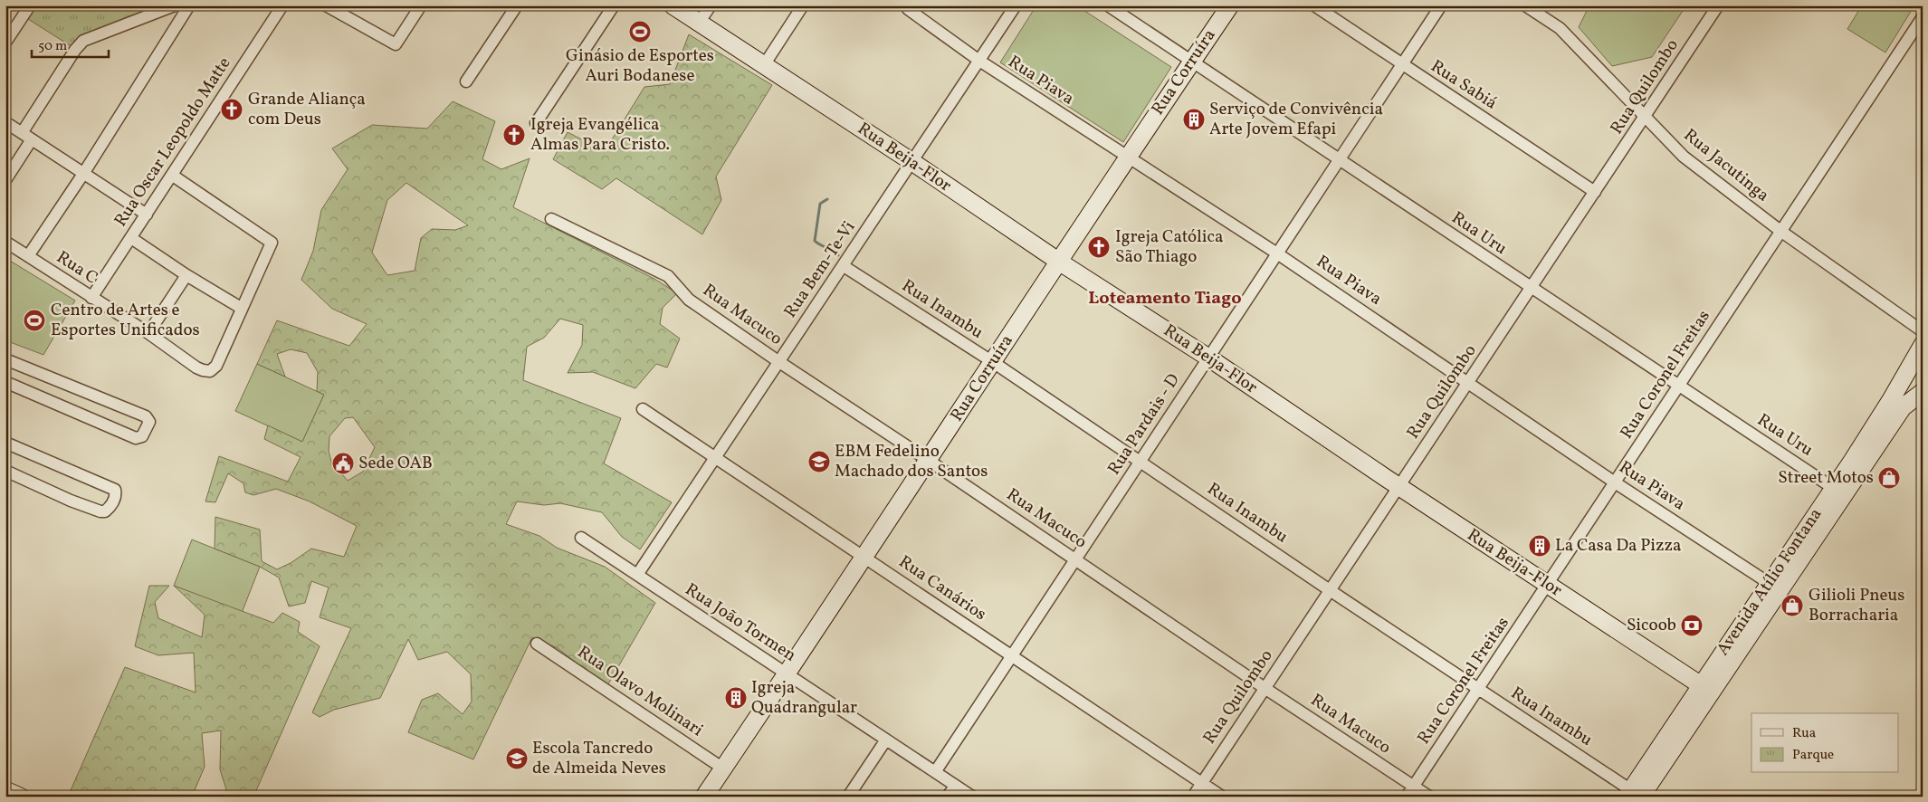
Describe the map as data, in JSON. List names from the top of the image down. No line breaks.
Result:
{"streets":{"street":["Rua Corruíra","Rua Piava","Rua Sabiá","Rua Quilombo","Rua Oscar Leopoldo Matte","Rua Beija-Flor","Rua Jacutinga","Rua Uru","Rua C","Rua Bem-Te-Vi","Rua Inambu","Rua Macuco","Rua Coronel Freitas","Rua Pardais - D","Avenida Atílio Fontana","Rua Canários","Rua João Tormen","Rua Olavo Molinari"]},"crossings":[["Rua Corruíra","Rua Piava"],["Rua Corruíra","Rua Beija-Flor"],["Rua Corruíra","Rua Uru"],["Rua Corruíra","Rua Inambu"],["Rua Corruíra","Rua Macuco"],["Rua Corruíra","Rua Canários"],["Rua Corruíra","Rua João Tormen"],["Rua Corruíra","Rua Olavo Molinari"],["Rua Piava","Rua Quilombo"],["Rua Piava","Rua Bem-Te-Vi"],["Rua Piava","Rua Coronel Freitas"],["Rua Piava","Rua Pardais - D"],["Rua Piava","Avenida Atílio Fontana"],["Rua Sabiá","Rua Quilombo"],["Rua Sabiá","Rua Pardais - D"],["Rua Quilombo","Rua Beija-Flor"],["Rua Quilombo","Rua Jacutinga"],["Rua Quilombo","Rua Uru"],["Rua Quilombo","Rua Inambu"],["Rua Quilombo","Rua Macuco"],["Rua Quilombo","Rua Canários"],["Rua Oscar Leopoldo Matte","Rua C"],["Rua Beija-Flor","Rua Bem-Te-Vi"],["Rua Beija-Flor","Rua Coronel Freitas"],["Rua Beija-Flor","Rua Pardais - D"],["Rua Beija-Flor","Avenida Atílio Fontana"],["Rua Jacutinga","Rua Coronel Freitas"],["Rua Uru","Rua Coronel Freitas"],["Rua Uru","Rua Pardais - D"],["Rua Uru","Avenida Atílio Fontana"],["Rua Bem-Te-Vi","Rua Inambu"],["Rua Bem-Te-Vi","Rua Macuco"],["Rua Bem-Te-Vi","Rua Canários"],["Rua Bem-Te-Vi","Rua João Tormen"],["Rua Inambu","Rua Coronel Freitas"],["Rua Inambu","Rua Pardais - D"],["Rua Inambu","Avenida Atílio Fontana"],["Rua Macuco","Rua Coronel Freitas"],["Rua Macuco","Rua Pardais - D"],["Rua Pardais - D","Rua Canários"],["Rua Pardais - D","Rua João Tormen"]],"districts":["Loteamento Tiago"],"places":{"sports":["Ginásio de Esportes Auri Bodanese","Centro de Artes e Esportes Unificados"],"church":["Grande Aliança com Deus","Igreja Evangélica Almas Para Cristo.","Igreja Católica São Thiago"],"building":["Serviço de Convivência Arte Jovem Efapi","La Casa Da Pizza","Igreja Quadrangular"],"school or university":["EBM Fedelino Machado dos Santos","Escola Tancredo de Almeida Neves"],"public building":["Sede OAB"],"shop":["Street Motos","Gilioli Pneus Borracharia"],"bank":["Sicoob"]},"legend":["Rua","Parque"],"scale_bar":"50 m"}
